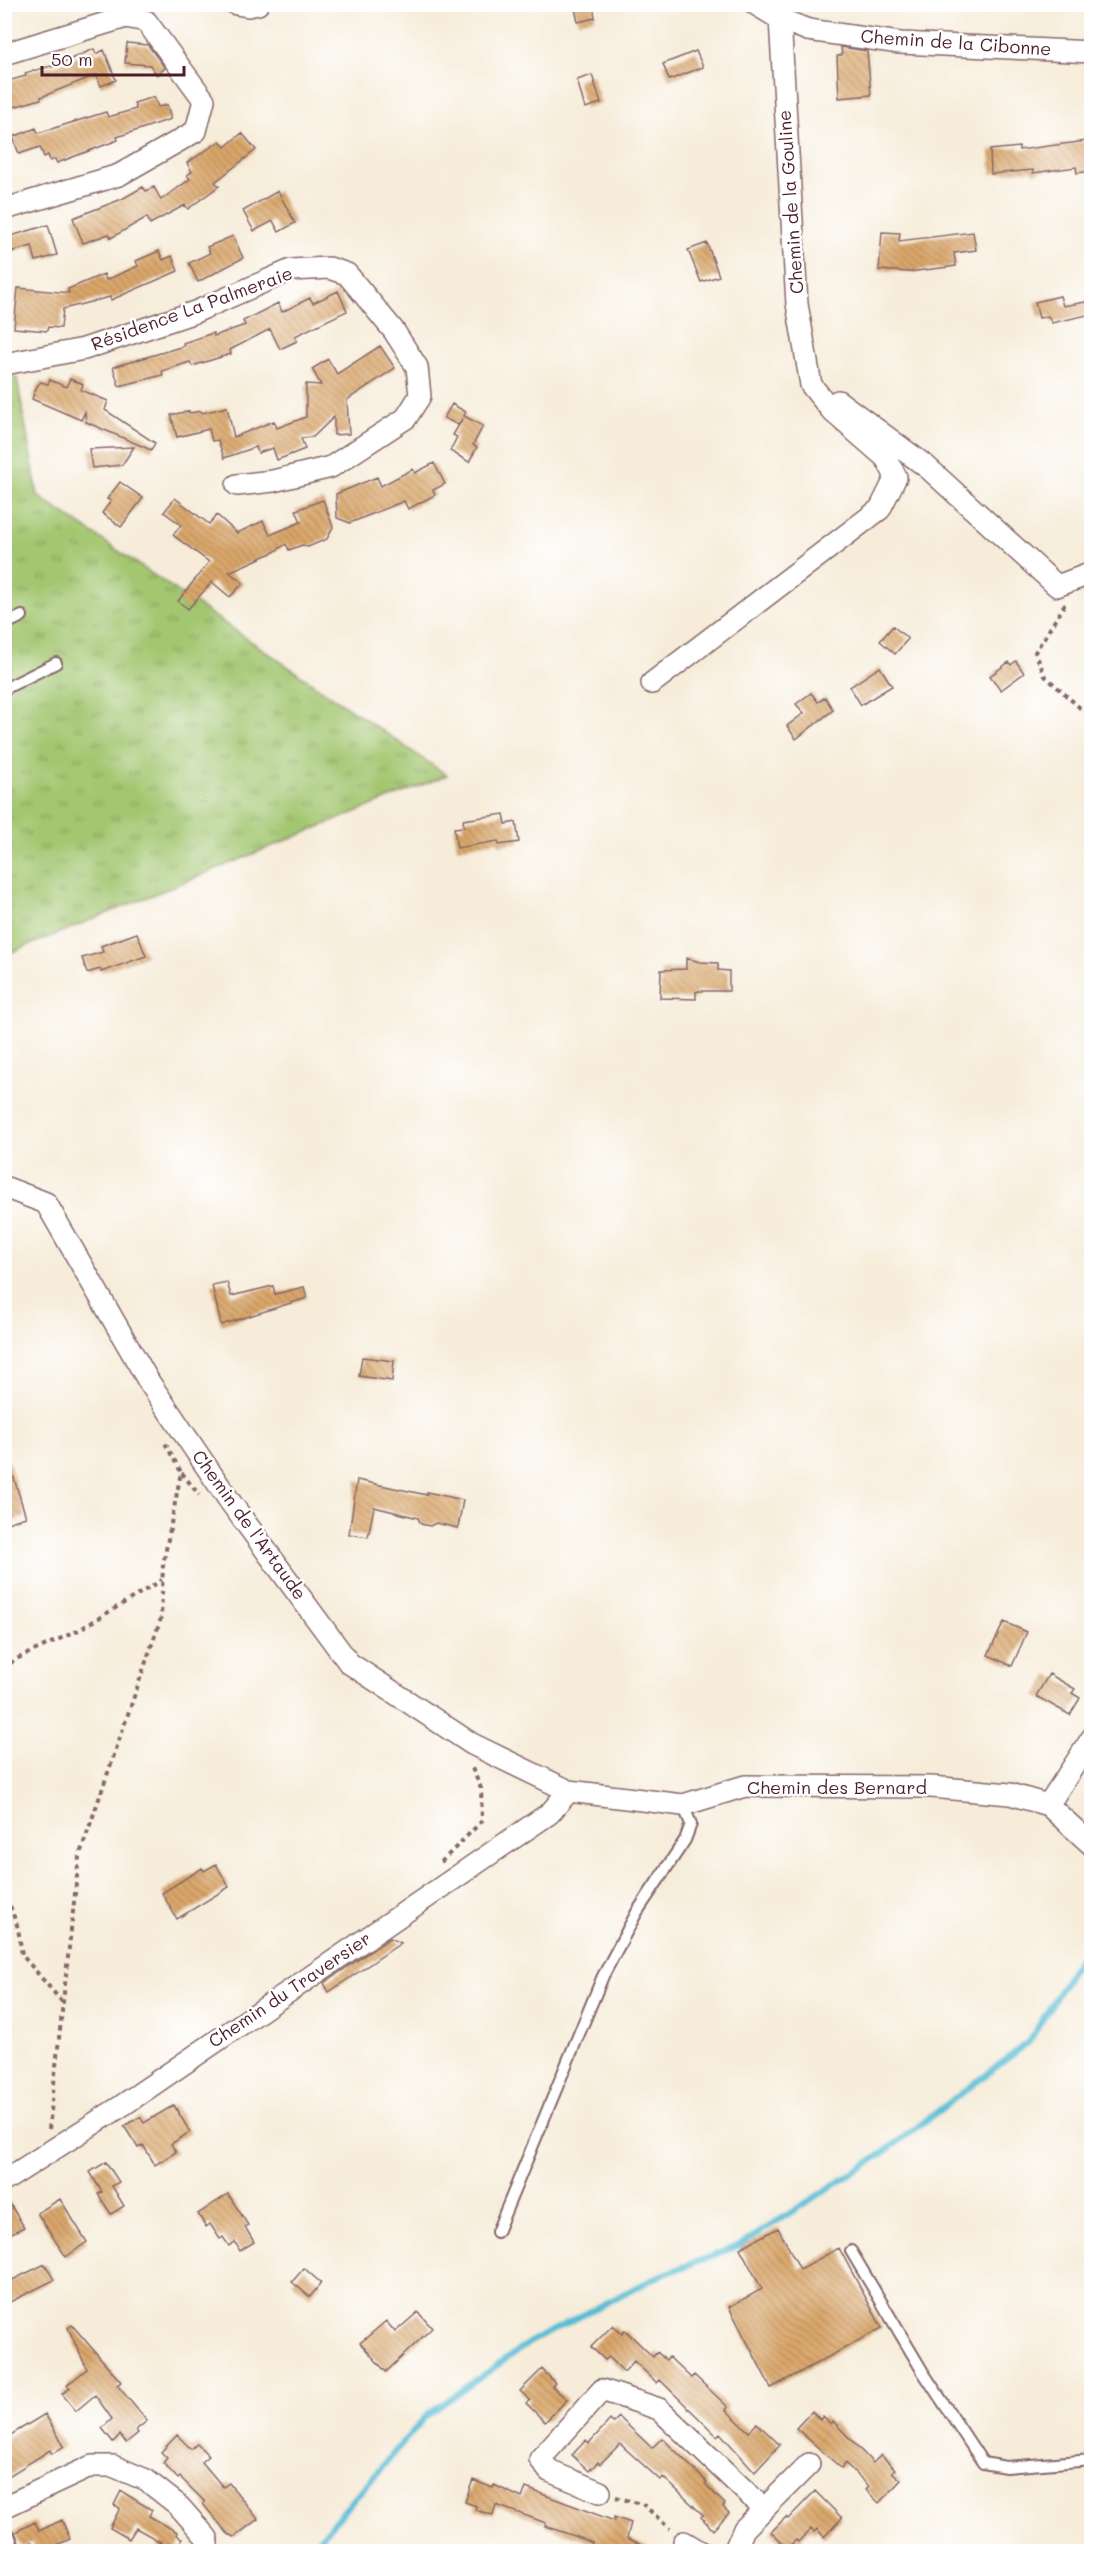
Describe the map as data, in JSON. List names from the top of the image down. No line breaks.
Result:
{"streets":{"street":["Chemin de la Cibonne","Chemin de la Gouline","Résidence La Palmeraie","Chemin de l'Artaude","Chemin des Bernard","Chemin du Traversier"]},"crossings":[["Chemin de la Cibonne","Chemin de la Gouline"],["Chemin de l'Artaude","Chemin des Bernard"],["Chemin de l'Artaude","Chemin du Traversier"],["Chemin des Bernard","Chemin du Traversier"]],"scale_bar":"50 m"}
